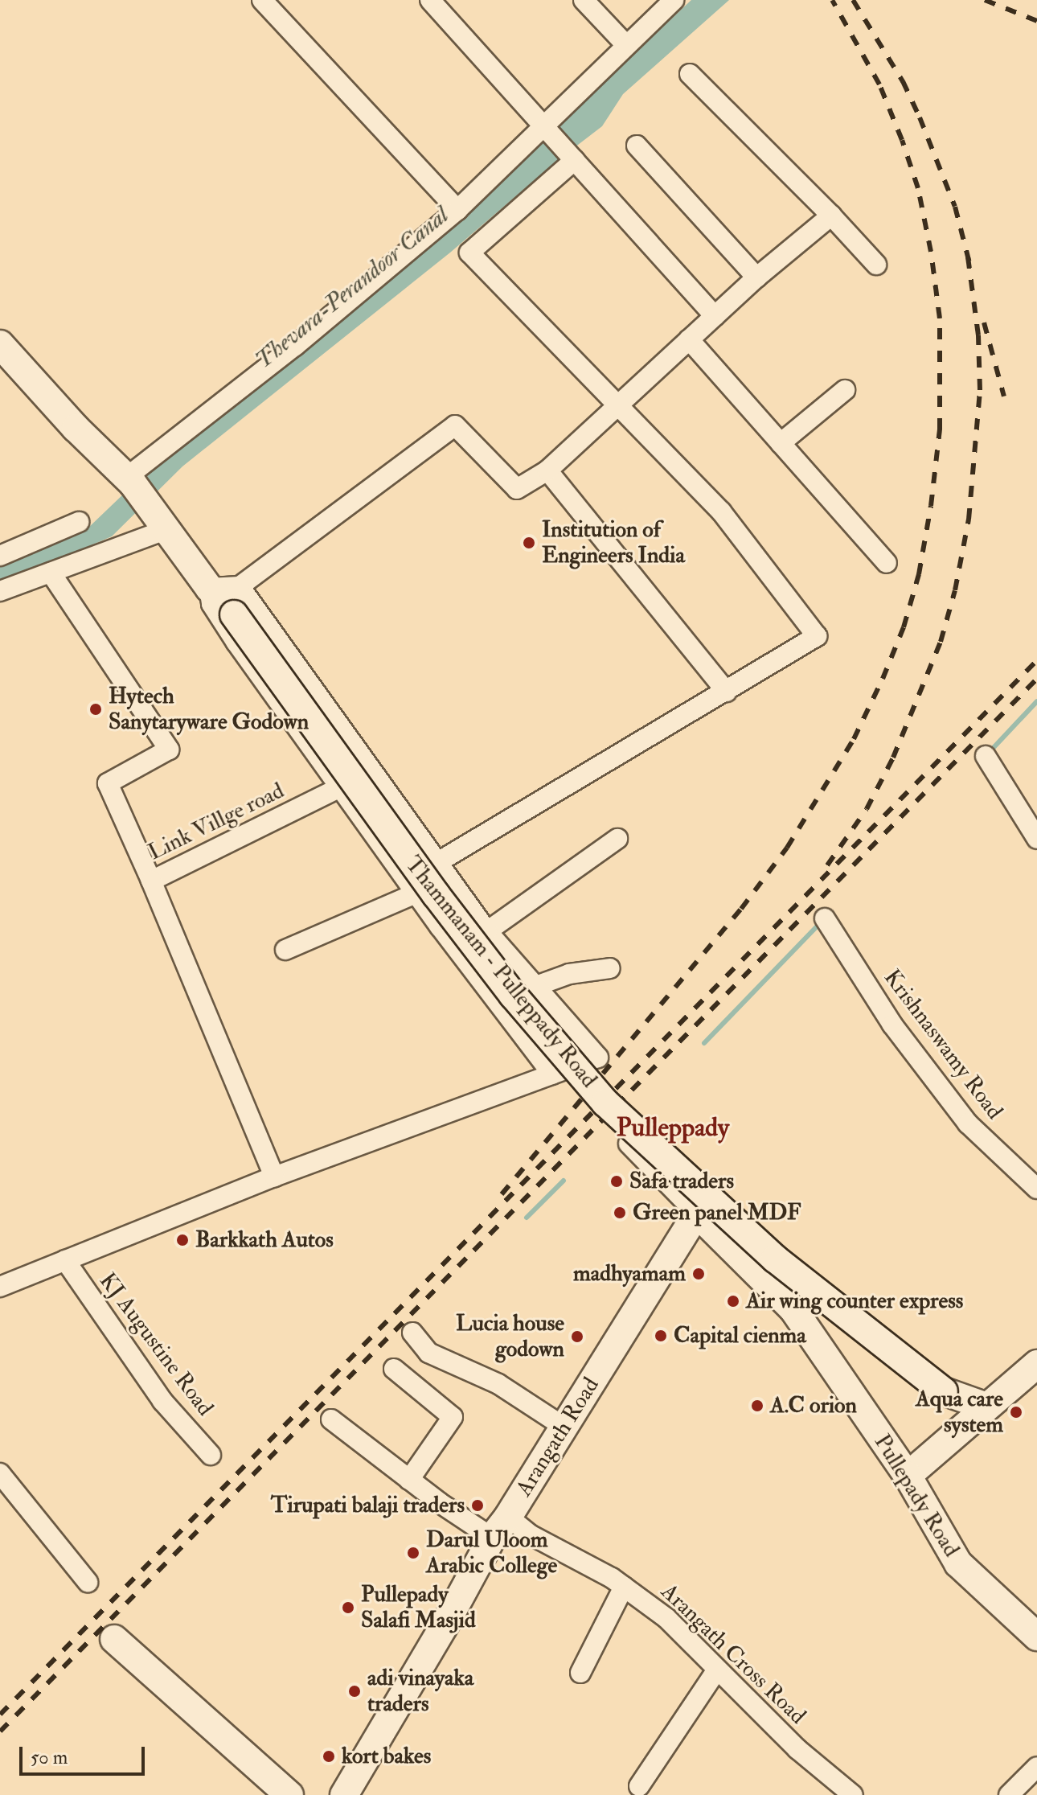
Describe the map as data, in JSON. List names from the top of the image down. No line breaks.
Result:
{"streets":{"main road":["Thammanam - Pulleppady Road","Arangath Road","Pullepady Road"],"street":["Link Villge road","Krishnaswamy Road","KJ Augustine Road","Arangath Cross Road"]},"crossings":[["Arangath Road","Pullepady Road"],["Arangath Road","Arangath Cross Road"]],"districts":["Pulleppady"],"water":["Thevara-Perandoor Canal"],"places":["Institution of Engineers India","Hytech Sanytaryware Godown","Safa traders","Green panel MDF","Barkkath Autos","madhyamam","Air wing counter express","Capital cienma","Lucia house godown","A.C orion","Aqua care system","Tirupati balaji traders","Darul Uloom Arabic College","Pullepady Salafi Masjid","adi vinayaka traders","kort bakes"],"scale_bar":"50 m"}
